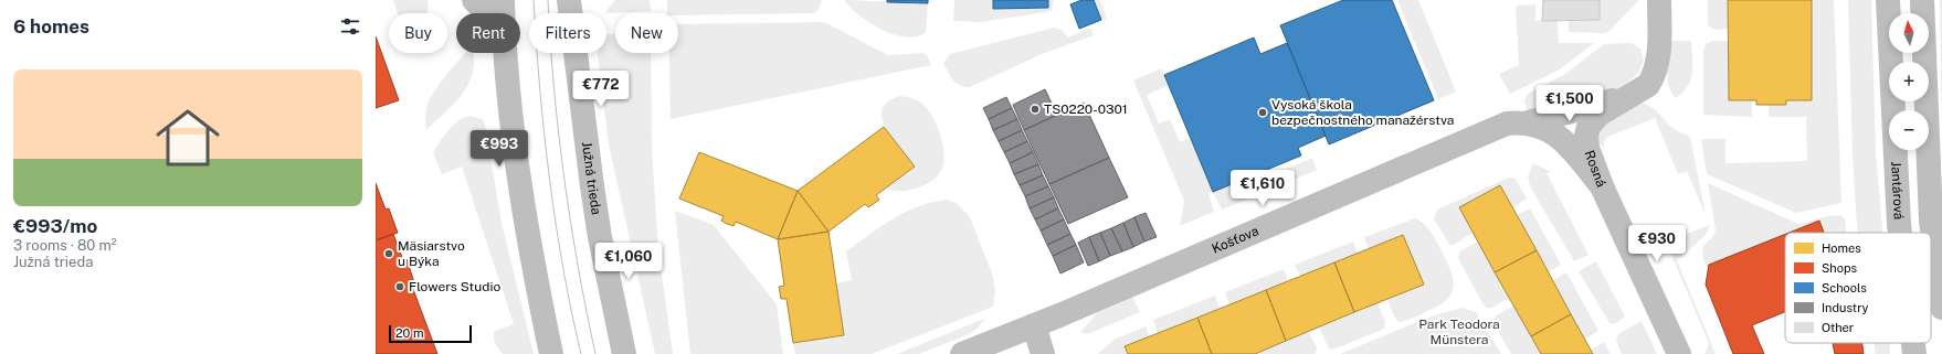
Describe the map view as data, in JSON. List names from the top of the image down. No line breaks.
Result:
{"streets":{"street":["Rosná","Južná trieda","Jantárová","Košťova"]},"crossings":[["Rosná","Košťova"]],"parks":["Park Teodora Münstera"],"places":["TS0220-0301","Vysoká škola bezpečnostného manažérstva","Mäsiarstvo u Býka","Flowers Studio"],"legend":["Homes","Shops","Schools","Industry","Other"],"scale_bar":"20 m","north":"top","page":{"heading":"6 homes","map_buttons":["+","−"],"chip":["Buy","Rent","Filters","New"],"list":[{"name":"€993/mo","note":"3 rooms · 80 m² · Južná trieda"}],"price":["€772","€1,500","€993","€1,610","€930","€1,060"],"scale":"20 m"}}
